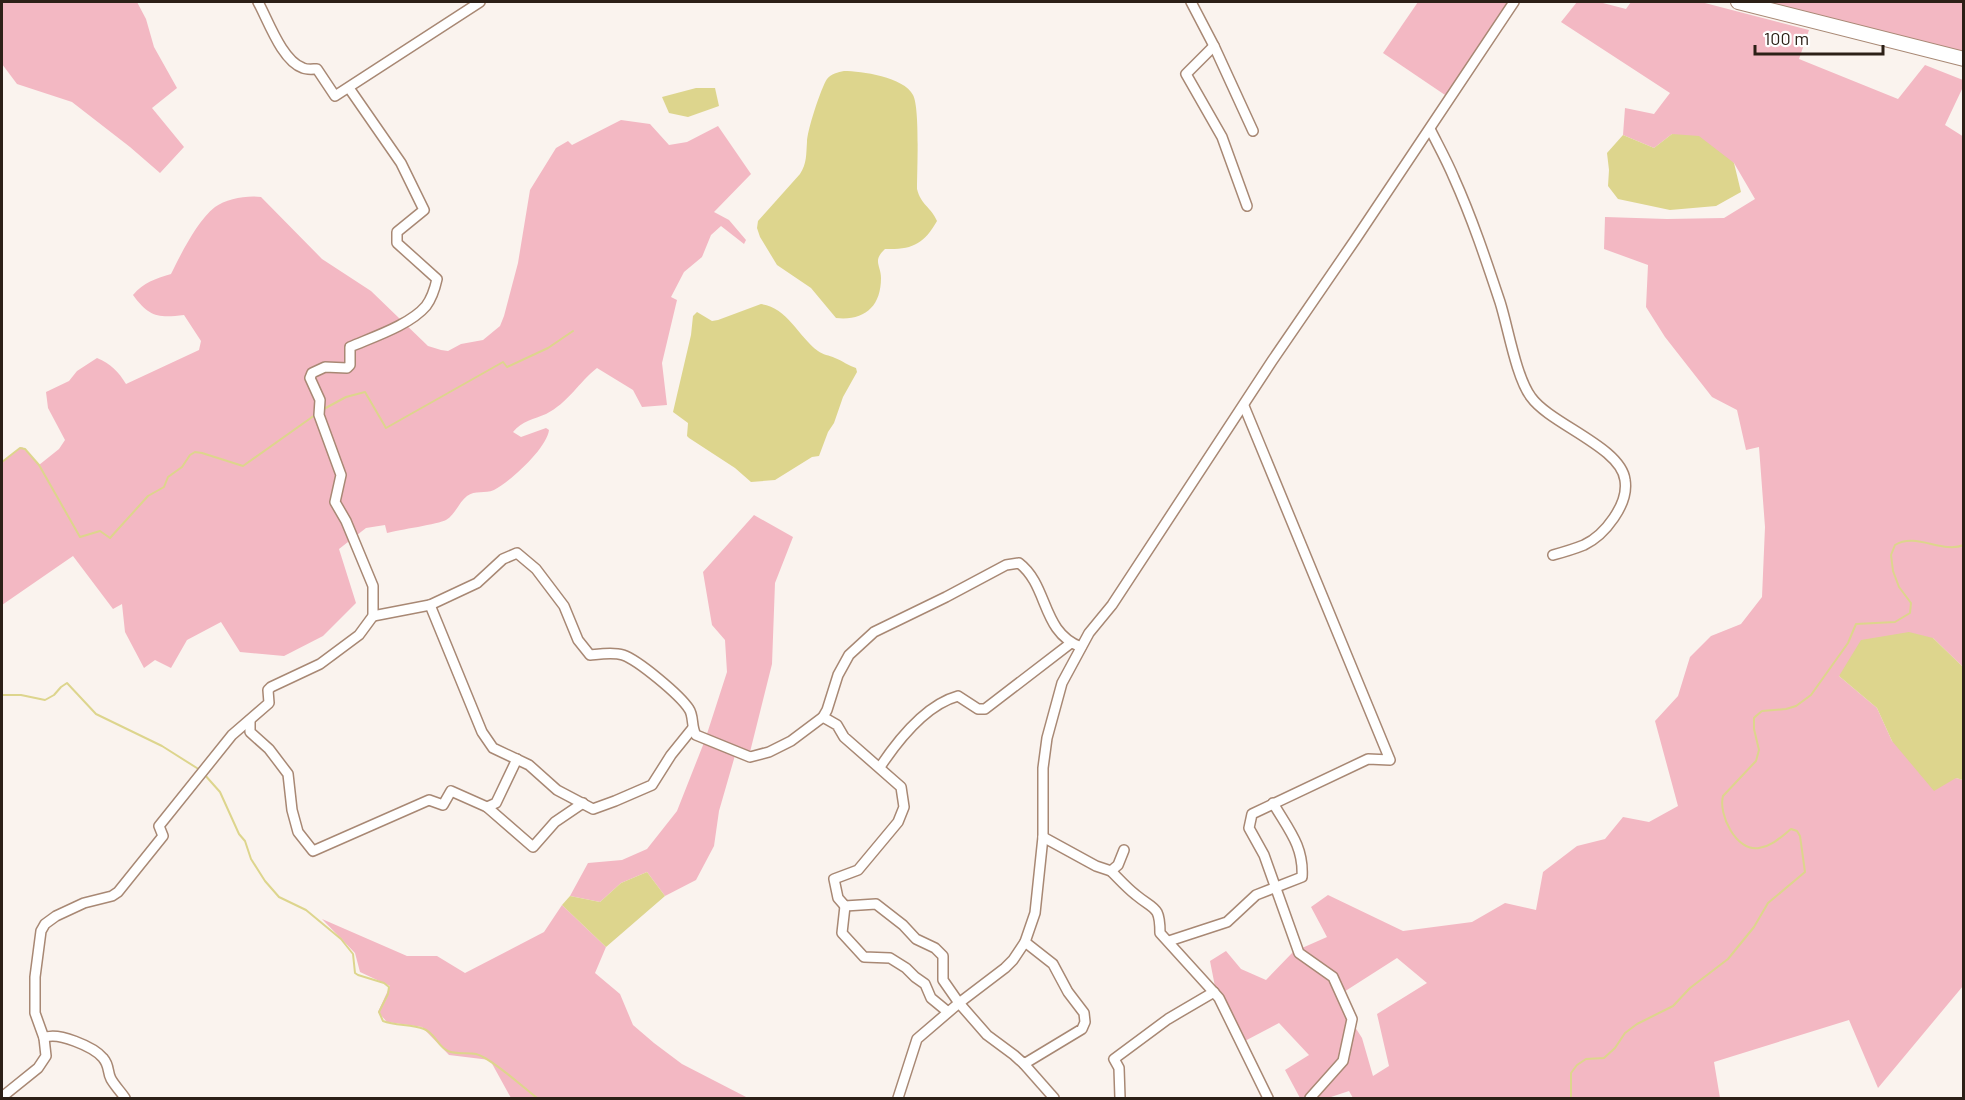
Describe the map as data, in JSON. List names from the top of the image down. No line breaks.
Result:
{"scale_bar":"100 m"}
